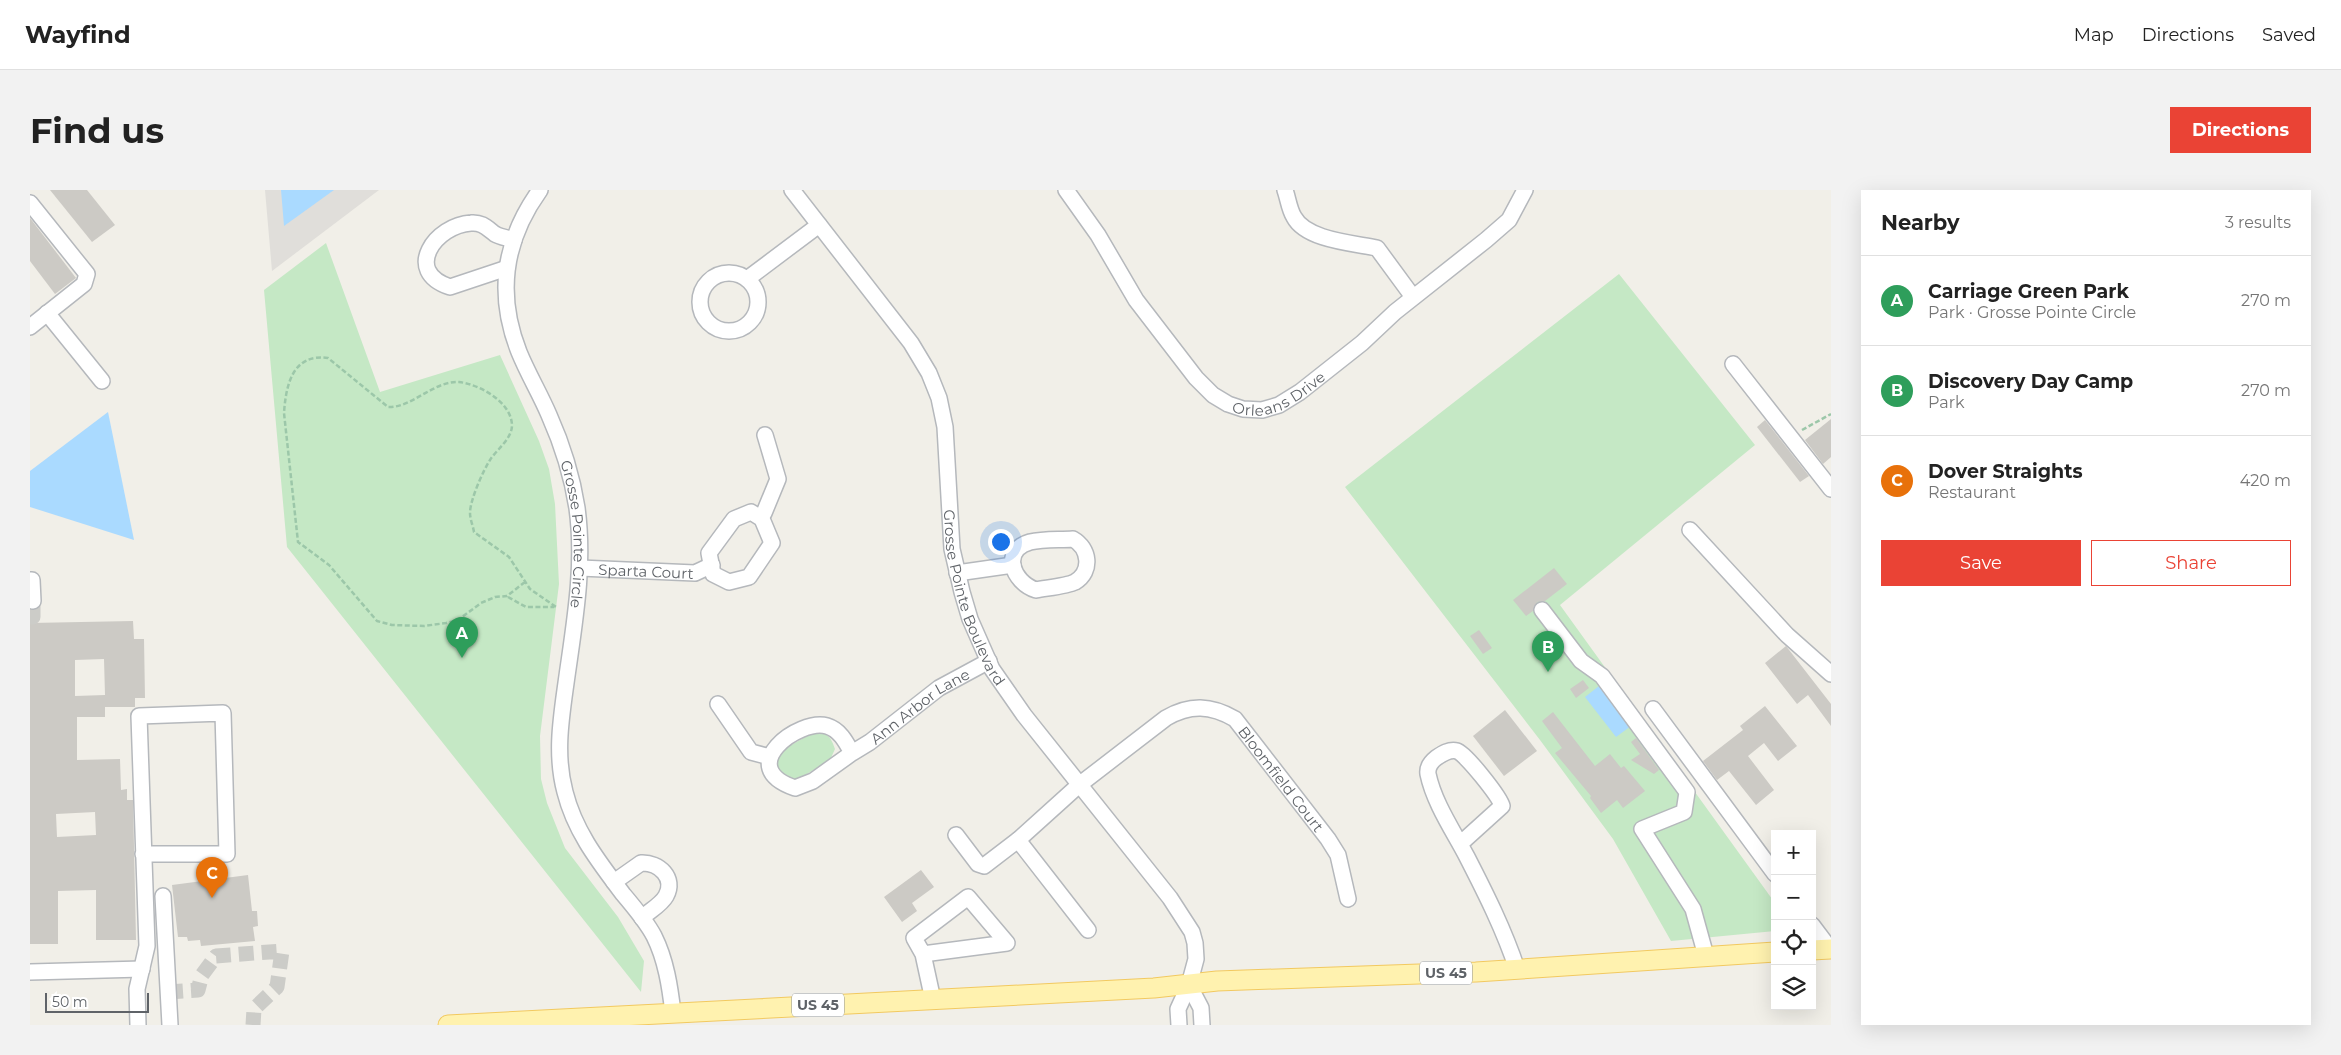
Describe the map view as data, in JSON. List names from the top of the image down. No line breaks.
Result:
{"streets":{"main road":["US 45"],"street":["Orleans Drive","Grosse Pointe Circle","Sparta Court","Grosse Pointe Boulevard","Ann Arbor Lane","Bloomfield Court"]},"crossings":[["Grosse Pointe Circle","Sparta Court"],["Grosse Pointe Circle","US 45"],["Grosse Pointe Boulevard","Ann Arbor Lane"],["Grosse Pointe Boulevard","Bloomfield Court"],["Grosse Pointe Boulevard","US 45"]],"scale_bar":"50 m","page":{"header":"Wayfind","nav":["Map","Directions","Saved"],"buttons":["Directions",["Save","Share"]],"title":"Find us","heading":["Nearby","3 results"],"list":[{"mark":"A","name":"Carriage Green Park","note":"Park · Grosse Pointe Circle","value":"270 m"},{"mark":"B","name":"Discovery Day Camp","note":"Park","value":"270 m"},{"mark":"C","name":"Dover Straights","note":"Restaurant","value":"420 m"}],"pins":["A","B","C"],"map_buttons":["+","−"],"scale":"50 m"}}
